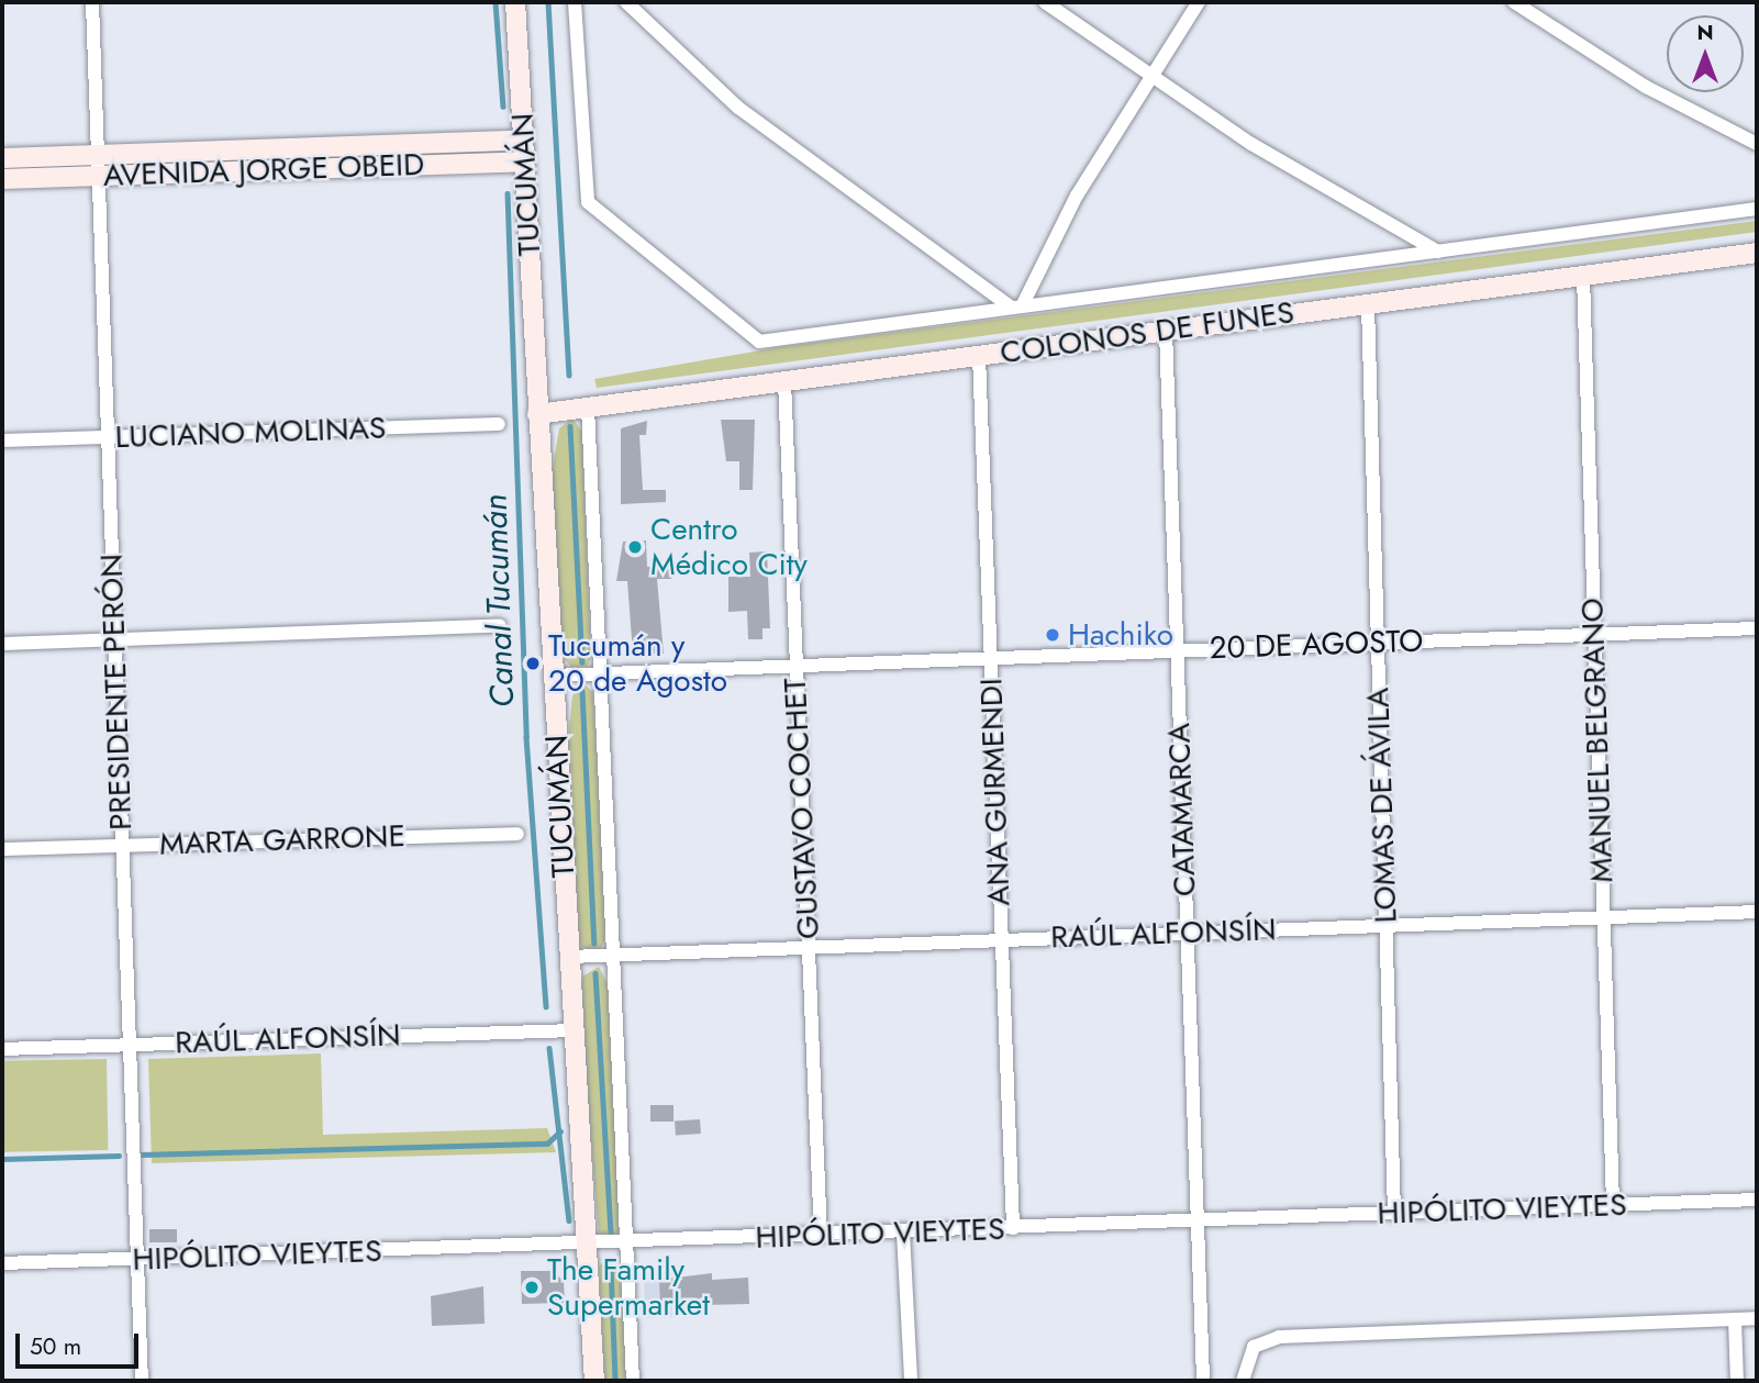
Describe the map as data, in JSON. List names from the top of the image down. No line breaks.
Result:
{"streets":{"main road":["AVENIDA JORGE OBEID","TUCUMÁN","COLONOS DE FUNES"],"street":["LUCIANO MOLINAS","20 DE AGOSTO","PRESIDENTE PERÓN","MANUEL BELGRANO","ANA GURMENDI","LOMAS DE ÁVILA","GUSTAVO COCHET","CATAMARCA","MARTA GARRONE","RAÚL ALFONSÍN","HIPÓLITO VIEYTES"]},"crossings":[["AVENIDA JORGE OBEID","TUCUMÁN"],["AVENIDA JORGE OBEID","PRESIDENTE PERÓN"],["TUCUMÁN","COLONOS DE FUNES"],["TUCUMÁN","20 DE AGOSTO"],["TUCUMÁN","RAÚL ALFONSÍN"],["TUCUMÁN","HIPÓLITO VIEYTES"],["COLONOS DE FUNES","MANUEL BELGRANO"],["COLONOS DE FUNES","ANA GURMENDI"],["COLONOS DE FUNES","LOMAS DE ÁVILA"],["COLONOS DE FUNES","GUSTAVO COCHET"],["COLONOS DE FUNES","CATAMARCA"],["LUCIANO MOLINAS","PRESIDENTE PERÓN"],["20 DE AGOSTO","MANUEL BELGRANO"],["20 DE AGOSTO","ANA GURMENDI"],["20 DE AGOSTO","LOMAS DE ÁVILA"],["20 DE AGOSTO","GUSTAVO COCHET"],["20 DE AGOSTO","CATAMARCA"],["PRESIDENTE PERÓN","MARTA GARRONE"],["PRESIDENTE PERÓN","RAÚL ALFONSÍN"],["PRESIDENTE PERÓN","HIPÓLITO VIEYTES"],["MANUEL BELGRANO","RAÚL ALFONSÍN"],["MANUEL BELGRANO","HIPÓLITO VIEYTES"],["ANA GURMENDI","RAÚL ALFONSÍN"],["ANA GURMENDI","HIPÓLITO VIEYTES"],["LOMAS DE ÁVILA","RAÚL ALFONSÍN"],["LOMAS DE ÁVILA","HIPÓLITO VIEYTES"],["GUSTAVO COCHET","RAÚL ALFONSÍN"],["GUSTAVO COCHET","HIPÓLITO VIEYTES"],["CATAMARCA","RAÚL ALFONSÍN"],["CATAMARCA","HIPÓLITO VIEYTES"]],"water":["Canal Tucumán"],"places":["Centro Médico City","Hachiko","Tucumán y 20 de Agosto","The Family Supermarket"],"scale_bar":"50 m","north":"top"}
